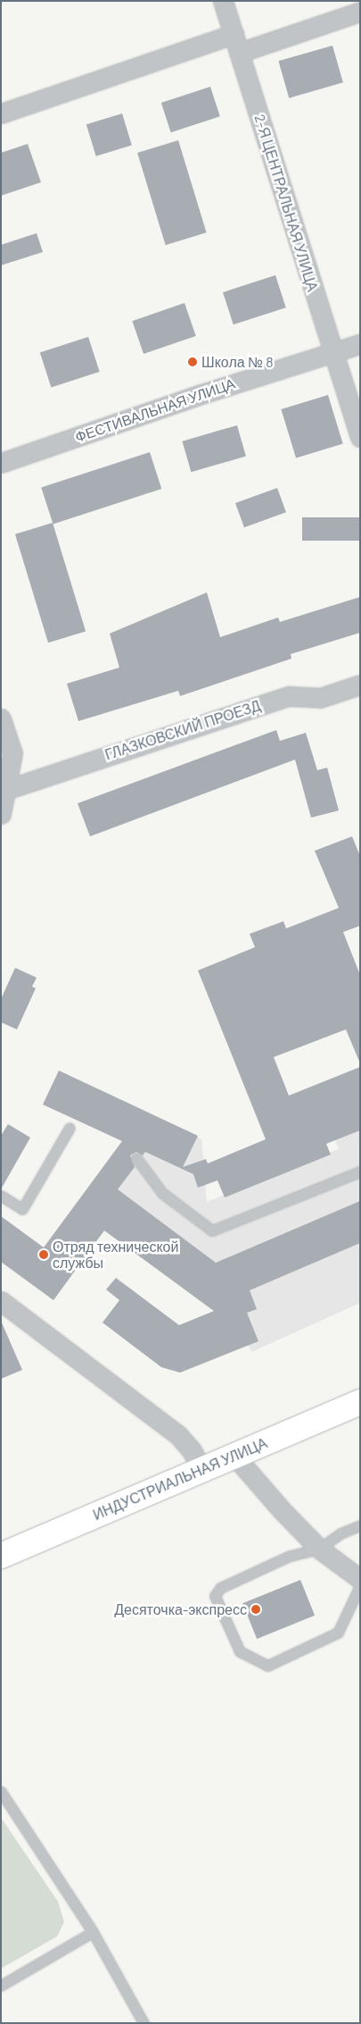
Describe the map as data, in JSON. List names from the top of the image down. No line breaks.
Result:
{"streets":{"highway":["ИНДУСТРИАЛЬНАЯ УЛИЦА"],"street":["2-Я ЦЕНТРАЛЬНАЯ УЛИЦА","ФЕСТИВАЛЬНАЯ УЛИЦА","ГЛАЗКОВСКИЙ ПРОЕЗД"]},"crossings":[["2-Я ЦЕНТРАЛЬНАЯ УЛИЦА","ФЕСТИВАЛЬНАЯ УЛИЦА"]],"places":["Школа № 8","Отряд технической службы","Десяточка-экспресс"]}
